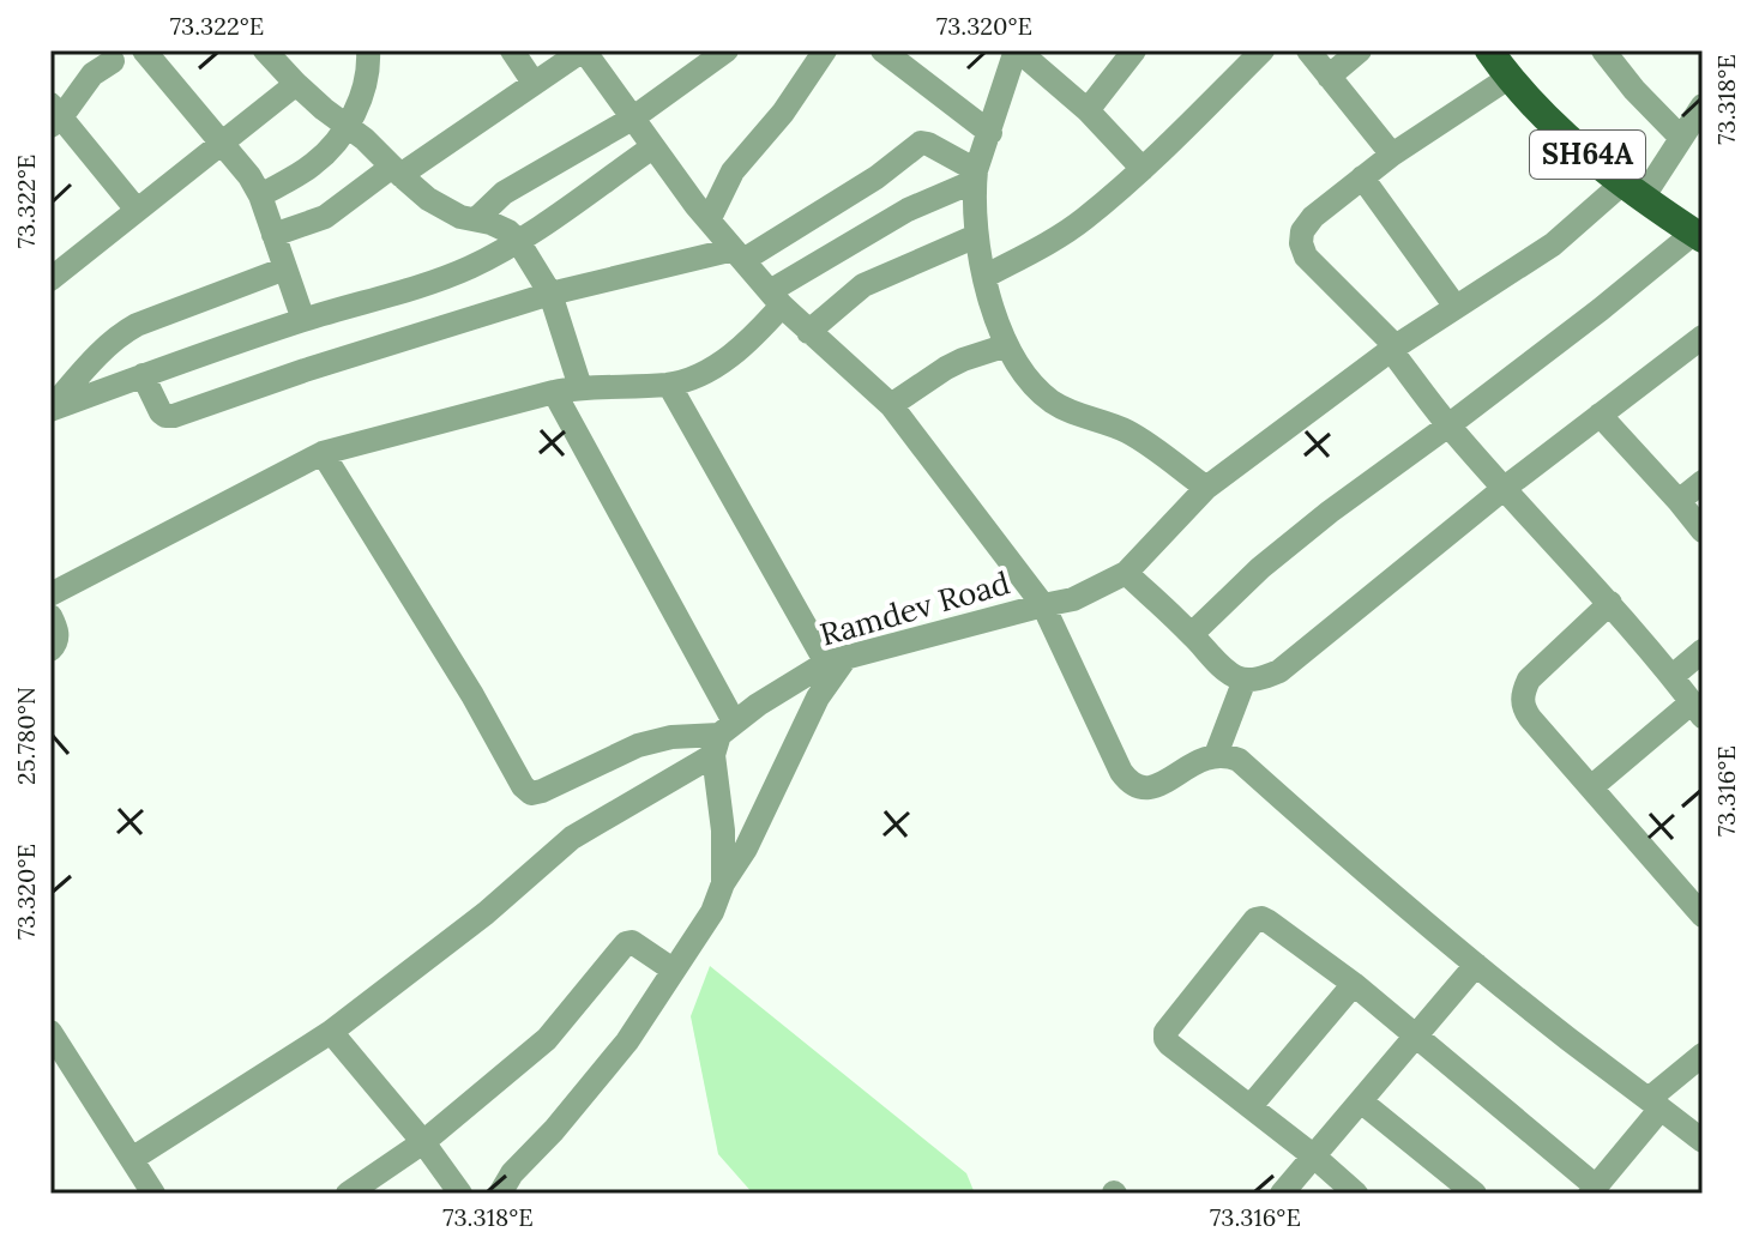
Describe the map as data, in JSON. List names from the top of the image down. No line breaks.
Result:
{"streets":{"main road":["SH64A"],"street":["Ramdev Road"]},"coordinates":["73.322°E","73.320°E","73.318°E","25.780°N","73.316°E"]}
